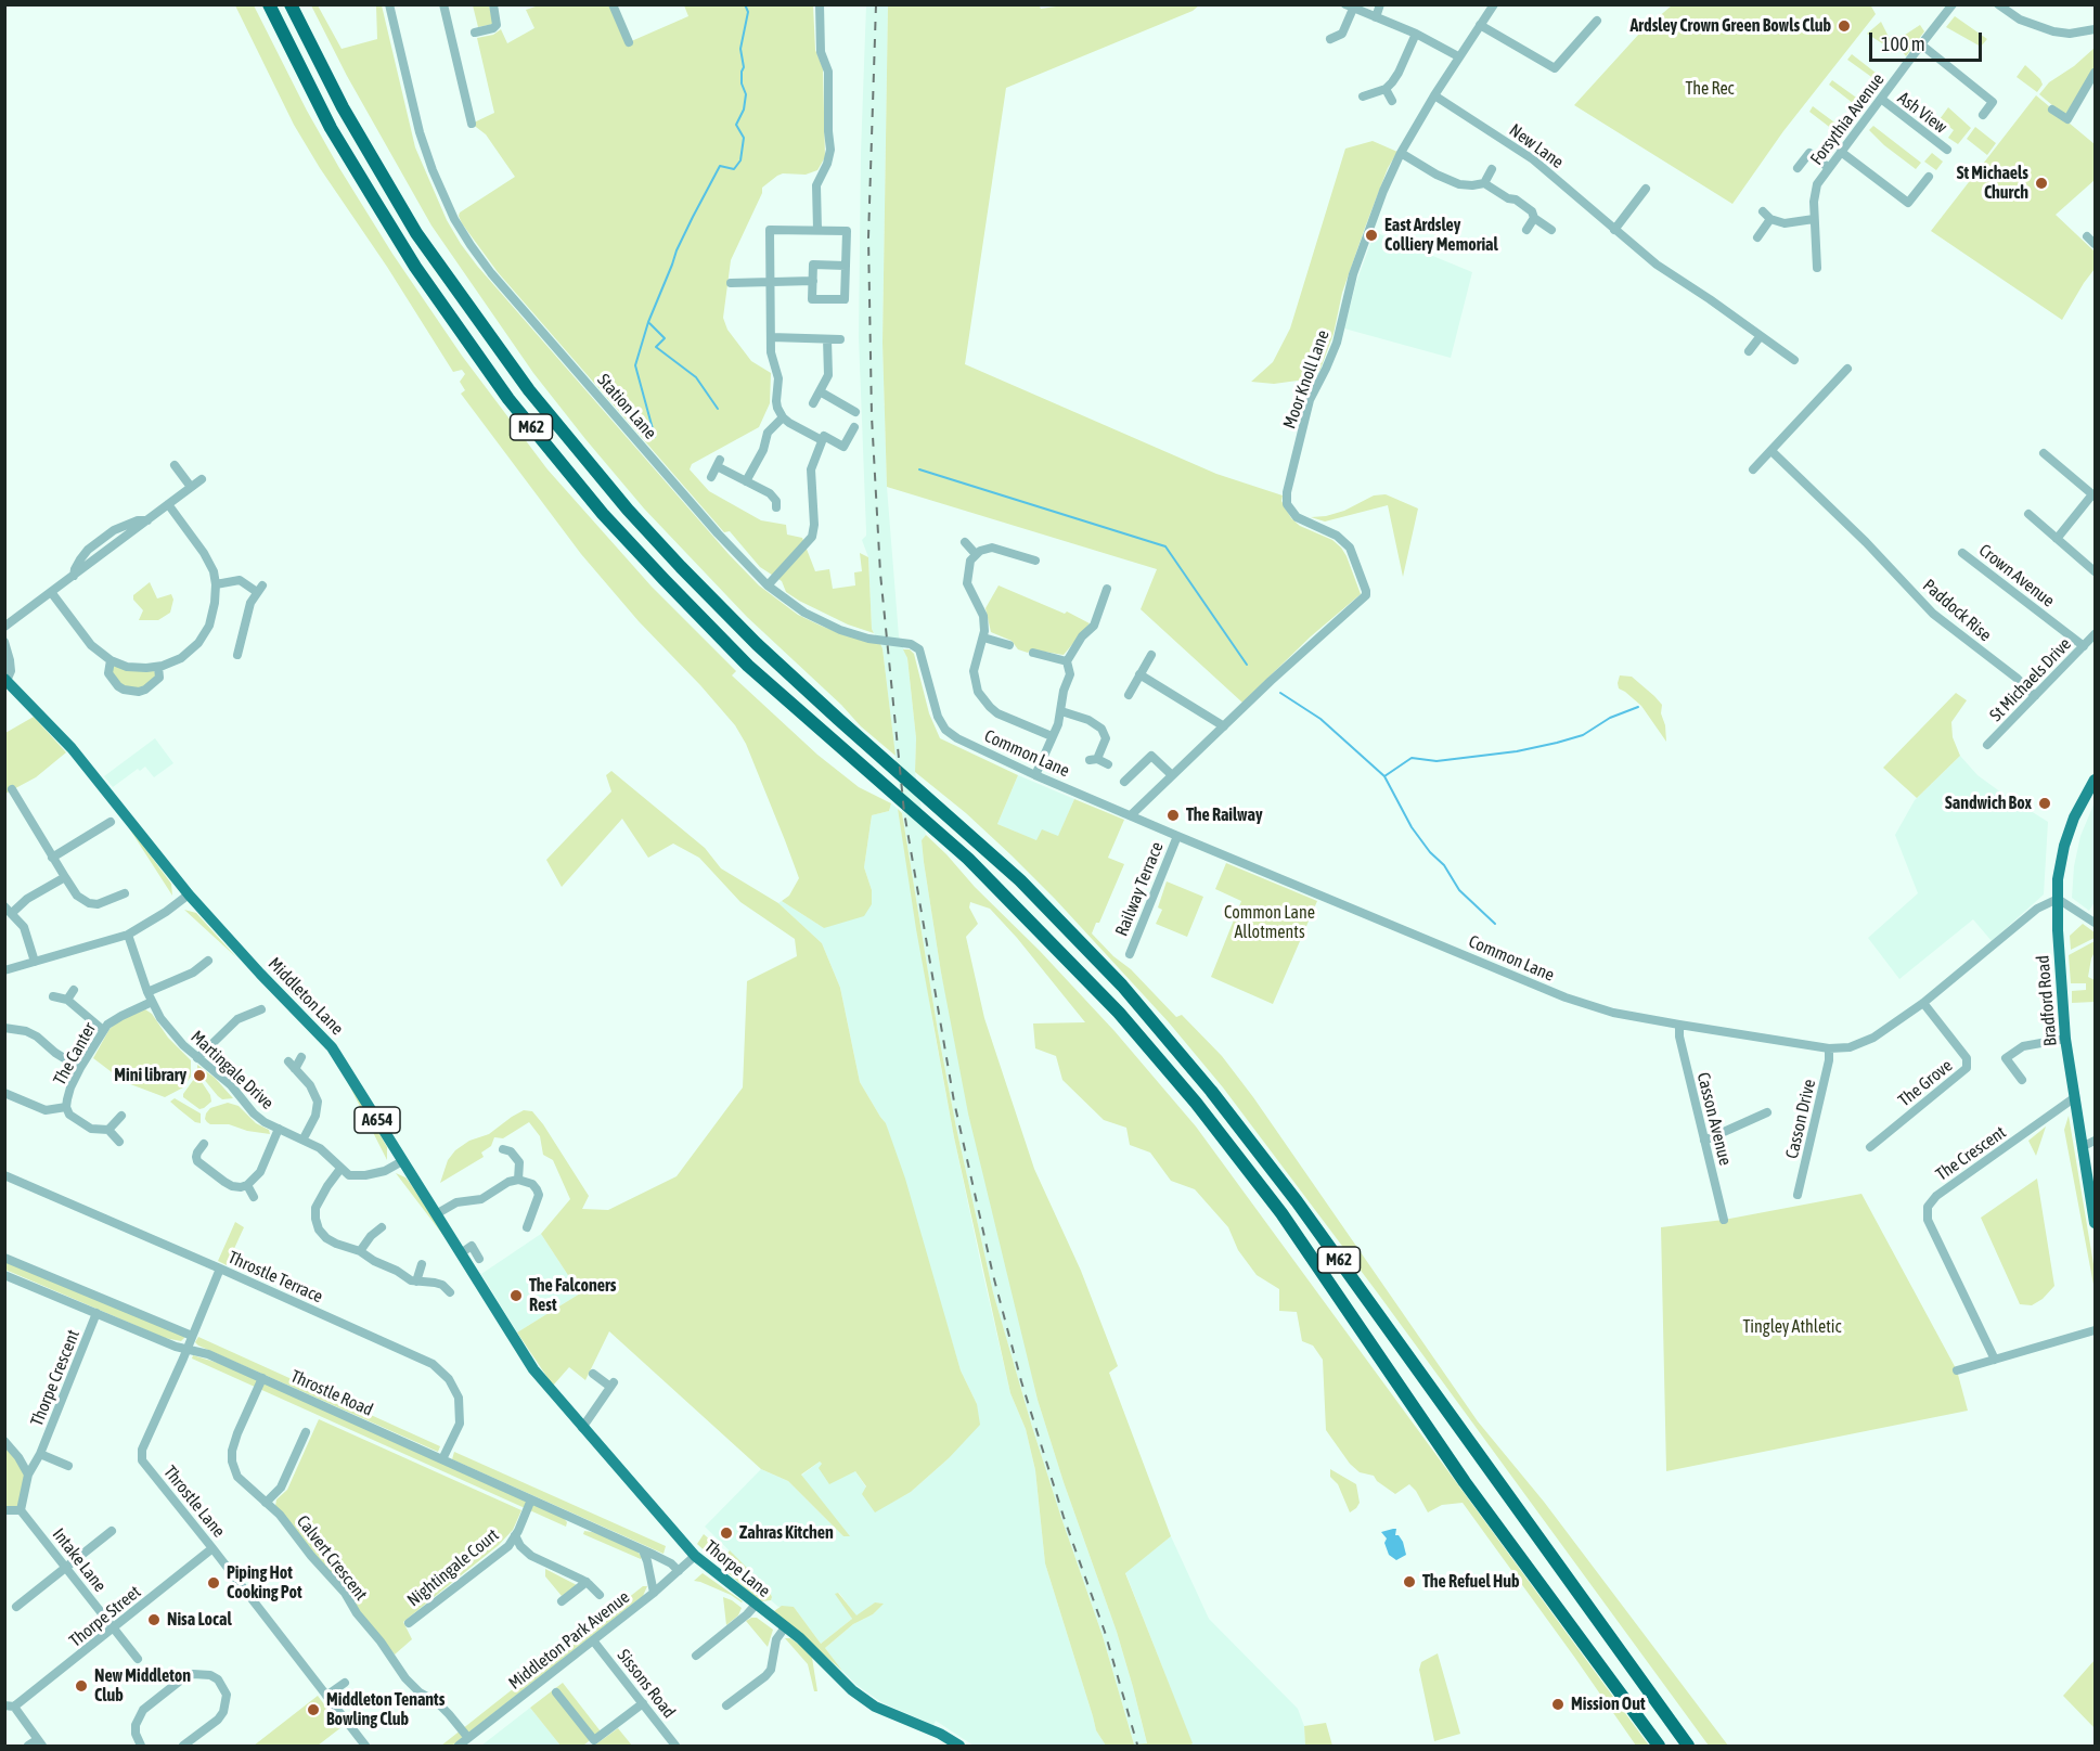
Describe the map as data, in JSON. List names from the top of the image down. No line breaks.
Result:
{"streets":{"highway":["M62"],"main road":["Middleton Lane","Bradford Road","A654","Thorpe Lane"],"street":["Ash View","Forsythia Avenue","New Lane","Moor Knoll Lane","Station Lane","Crown Avenue","Paddock Rise","St Michaels Drive","Common Lane","Railway Terrace","The Canter","Martingale Drive","The Grove","Casson Avenue","Casson Drive","The Crescent","Throstle Terrace","Thorpe Crescent","Throstle Road","Throstle Lane","Calvert Crescent","Intake Lane","Nightingale Court","Thorpe Street","Middleton Park Avenue","Sissons Road"]},"crossings":[["Ash View","Forsythia Avenue"],["New Lane","Moor Knoll Lane"],["Moor Knoll Lane","Common Lane"],["Station Lane","Common Lane"],["Crown Avenue","St Michaels Drive"],["Paddock Rise","St Michaels Drive"],["Common Lane","Railway Terrace"],["Common Lane","Bradford Road"],["Common Lane","The Grove"],["Common Lane","Casson Avenue"],["Common Lane","Casson Drive"],["Middleton Lane","Thorpe Lane"],["Bradford Road","The Crescent"],["The Canter","Martingale Drive"],["Throstle Terrace","Throstle Road"],["Throstle Terrace","Throstle Lane"],["Thorpe Crescent","Throstle Road"],["Thorpe Crescent","Intake Lane"],["Throstle Road","Throstle Lane"],["Throstle Road","Calvert Crescent"],["Throstle Road","Nightingale Court"],["Throstle Road","Middleton Park Avenue"],["Throstle Lane","Thorpe Street"],["Calvert Crescent","Middleton Park Avenue"],["Intake Lane","Thorpe Street"],["Thorpe Lane","Middleton Park Avenue"],["Middleton Park Avenue","Sissons Road"]],"parks":["The Rec","Common Lane Allotments","Tingley Athletic"],"places":["Ardsley Crown Green Bowls Club","St Michaels Church","East Ardsley Colliery Memorial","Sandwich Box","The Railway","Mini library","The Falconers Rest","Zahras Kitchen","The Refuel Hub","Piping Hot Cooking Pot","Nisa Local","New Middleton Club","Mission Out","Middleton Tenants Bowling Club"],"scale_bar":"100 m"}
